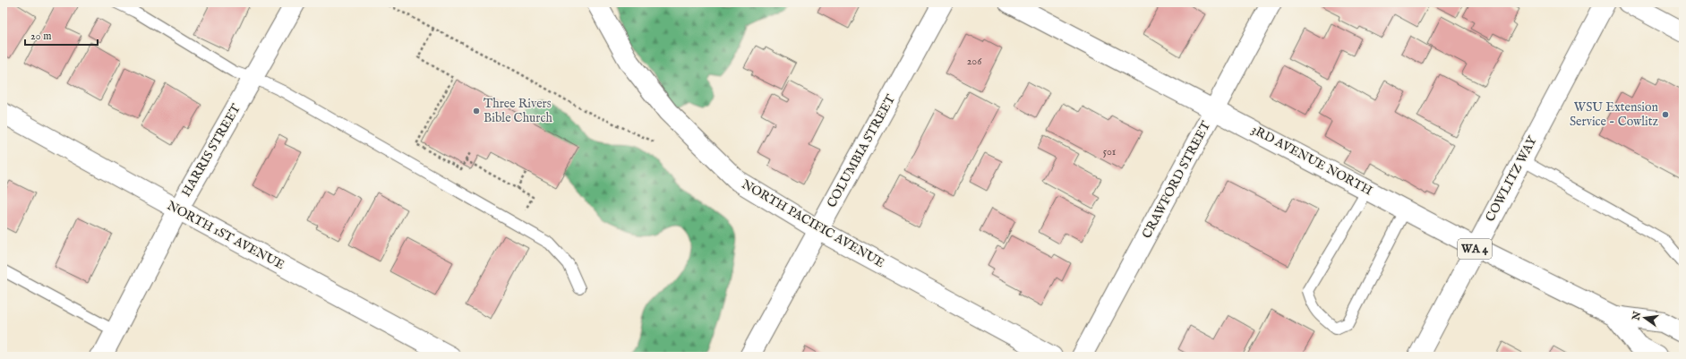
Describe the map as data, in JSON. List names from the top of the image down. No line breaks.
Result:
{"streets":{"street":["HARRIS STREET","COLUMBIA STREET","3RD AVENUE NORTH","COWLITZ WAY","CRAWFORD STREET","NORTH PACIFIC AVENUE","NORTH 1ST AVENUE","WA 4"]},"crossings":[["HARRIS STREET","NORTH 1ST AVENUE"],["COLUMBIA STREET","NORTH PACIFIC AVENUE"],["3RD AVENUE NORTH","COWLITZ WAY"],["3RD AVENUE NORTH","CRAWFORD STREET"]],"places":["Three Rivers Bible Church","WSU Extension Service - Cowlitz"],"house_numbers":["206","501"],"scale_bar":"20 m","north":"left"}
